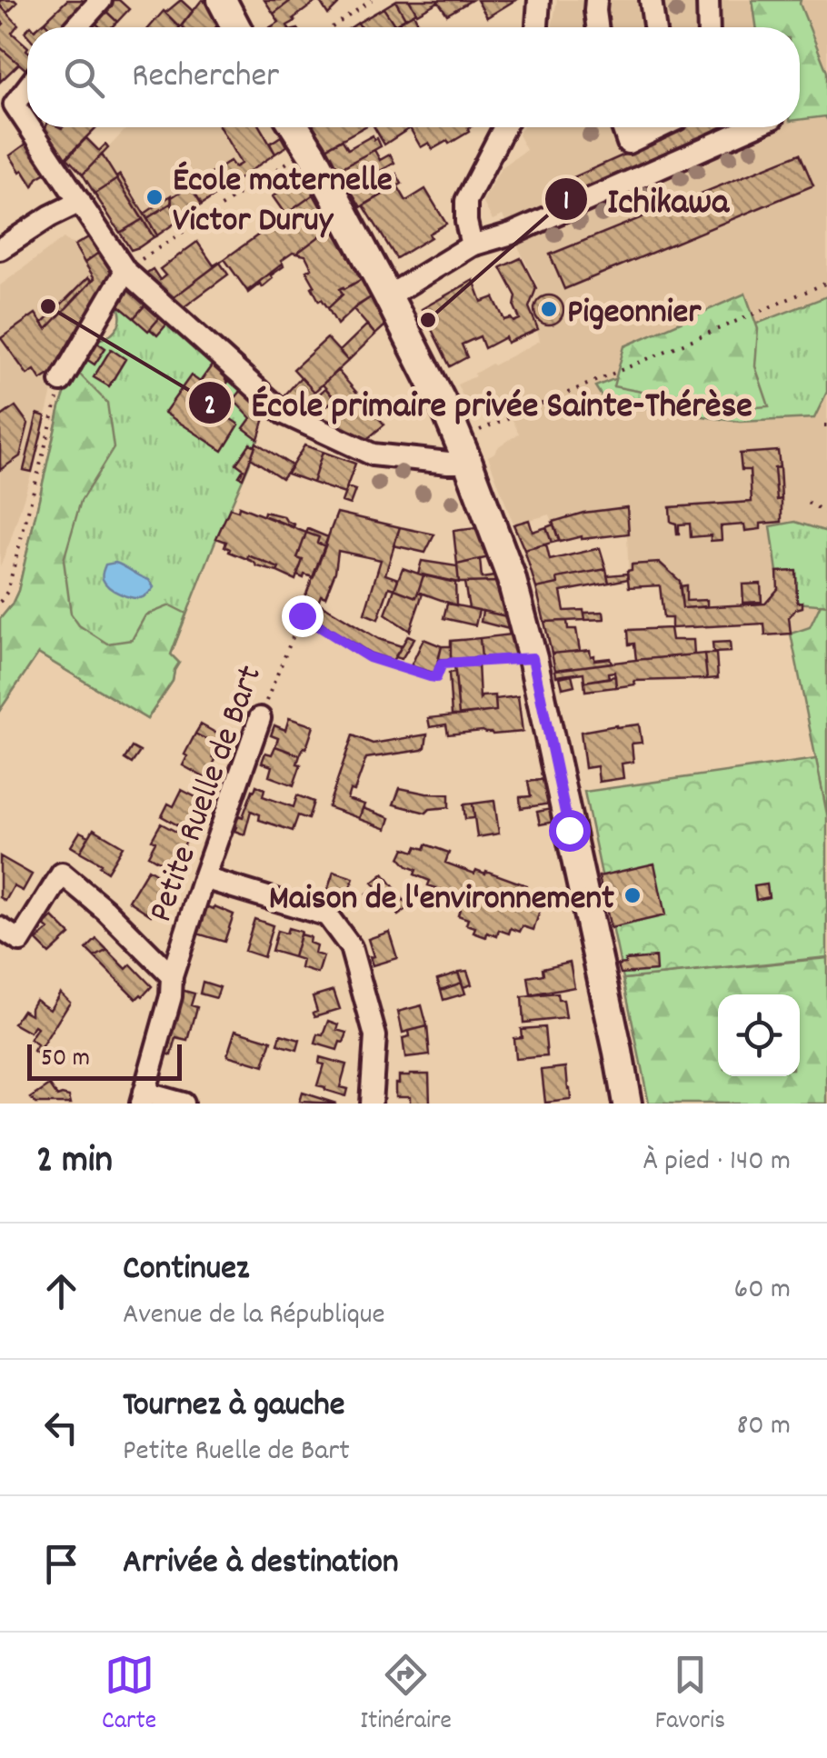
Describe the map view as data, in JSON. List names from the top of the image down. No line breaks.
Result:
{"streets":{"street":["Petite Ruelle de Bart"]},"places":["École maternelle Victor Duruy","École primaire privée Sainte-Thérèse","Pigeonnier","Ichikawa","Maison de l'environnement"],"scale_bar":"50 m","page":{"search":"Rechercher","scale":"50 m","heading":["2 min","À pied · 140 m"],"list":[["Continuez","Avenue de la République","60 m"],["Tournez à gauche","Petite Ruelle de Bart","80 m"],"Arrivée à destination"],"nav":["Carte","Itinéraire","Favoris"]}}
